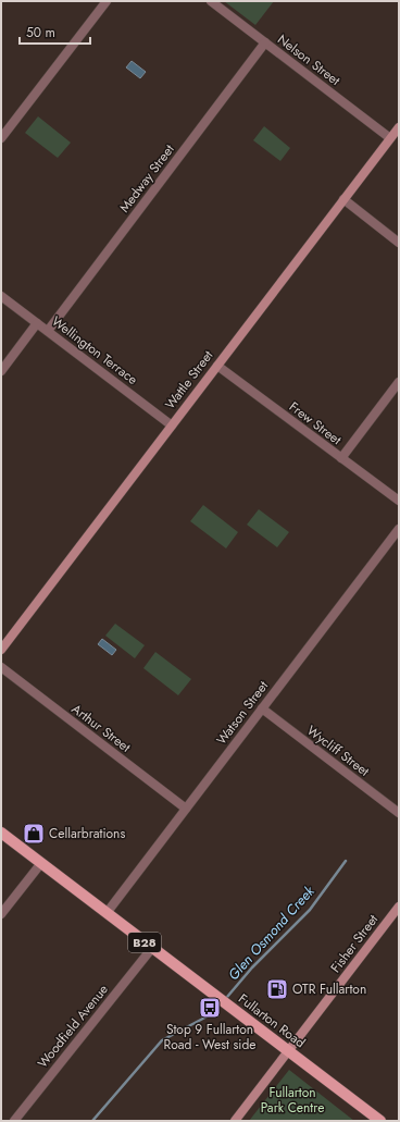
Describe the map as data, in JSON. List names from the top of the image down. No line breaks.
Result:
{"streets":{"main road":["B28","Fullarton Road"],"street":["Nelson Street","Medway Street","Wellington Terrace","Wattle Street","Frew Street","Watson Street","Arthur Street","Wycliff Street","Fisher Street","Woodfield Avenue"]},"crossings":[["Nelson Street","Medway Street"],["Nelson Street","Wattle Street"],["Medway Street","Wellington Terrace"],["Wellington Terrace","Wattle Street"],["Wattle Street","Frew Street"],["Watson Street","Arthur Street"],["Watson Street","Wycliff Street"],["Watson Street","Fullarton Road"],["Fisher Street","Fullarton Road"],["Fullarton Road","Woodfield Avenue"]],"water":["Glen Osmond Creek"],"parks":["Fullarton Park Centre"],"places":{"shop":["Cellarbrations"],"fuel station":["OTR Fullarton"],"bus stop":["Stop 9 Fullarton Road - West side"]},"scale_bar":"50 m"}
